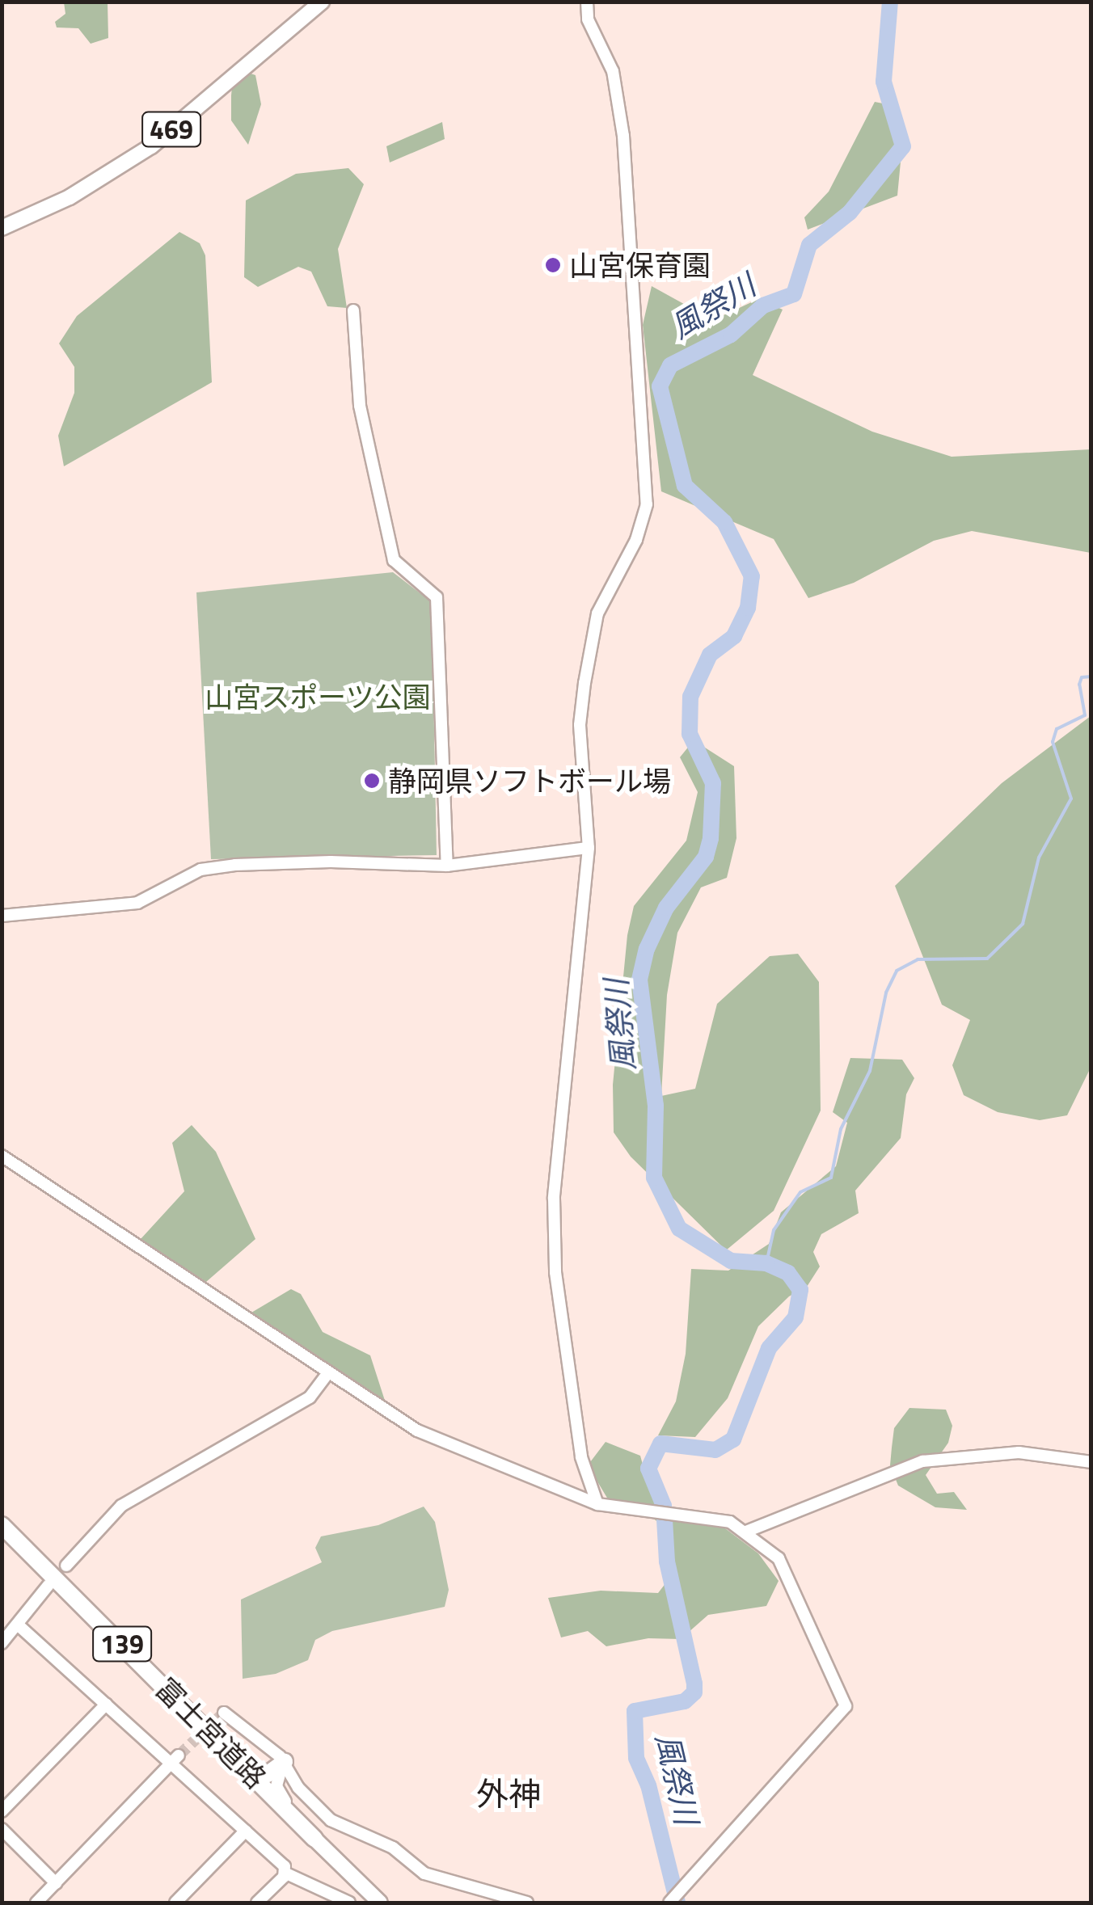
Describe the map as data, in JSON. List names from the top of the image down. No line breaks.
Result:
{"streets":{"highway":["469","139","富士宮道路"]},"crossings":[["139","富士宮道路"]],"districts":["外神"],"water":["風祭川"],"parks":["山宮スポーツ公園"],"places":["山宮保育園","静岡県ソフトボール場"]}
